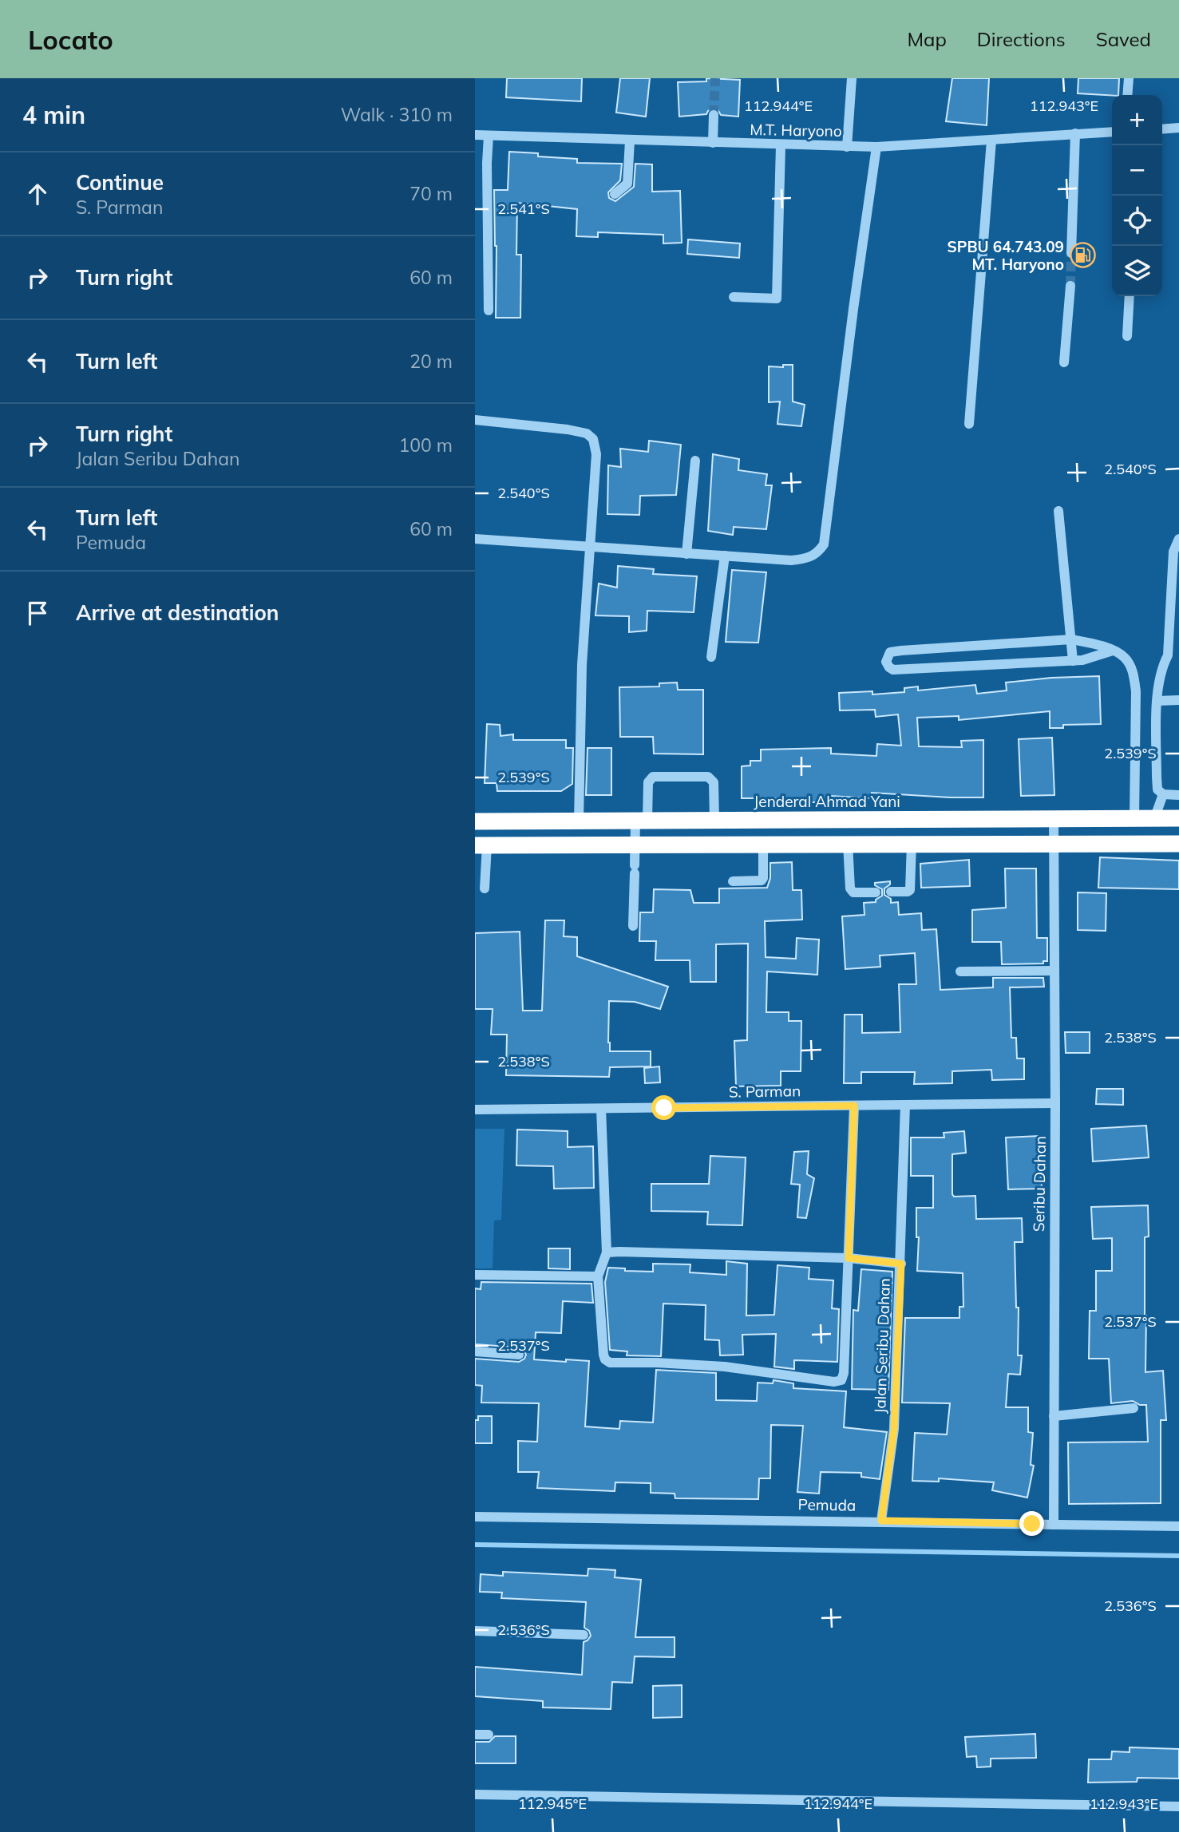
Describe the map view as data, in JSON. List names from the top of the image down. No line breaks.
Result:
{"streets":{"highway":["Jenderal Ahmad Yani"],"street":["M.T. Haryono","S. Parman","Seribu Dahan","Jalan Seribu Dahan","Pemuda"]},"crossings":[["Jenderal Ahmad Yani","Seribu Dahan"],["S. Parman","Seribu Dahan"],["S. Parman","Jalan Seribu Dahan"],["Seribu Dahan","Pemuda"],["Jalan Seribu Dahan","Pemuda"]],"places":{"fuel station":["SPBU 64.743.09 MT. Haryono"]},"page":{"header":"Locato","nav":["Map","Directions","Saved"],"heading":["4 min","Walk · 310 m"],"map_buttons":["+","−"],"list":[["Continue","S. Parman","70 m"],["Turn right","60 m"],["Turn left","20 m"],["Turn right","Jalan Seribu Dahan","100 m"],["Turn left","Pemuda","60 m"],"Arrive at destination"]},"coordinates":["112.944°E","112.943°E","2.541°S","2.540°S","2.539°S","2.538°S","2.537°S","2.536°S","112.945°E"]}
